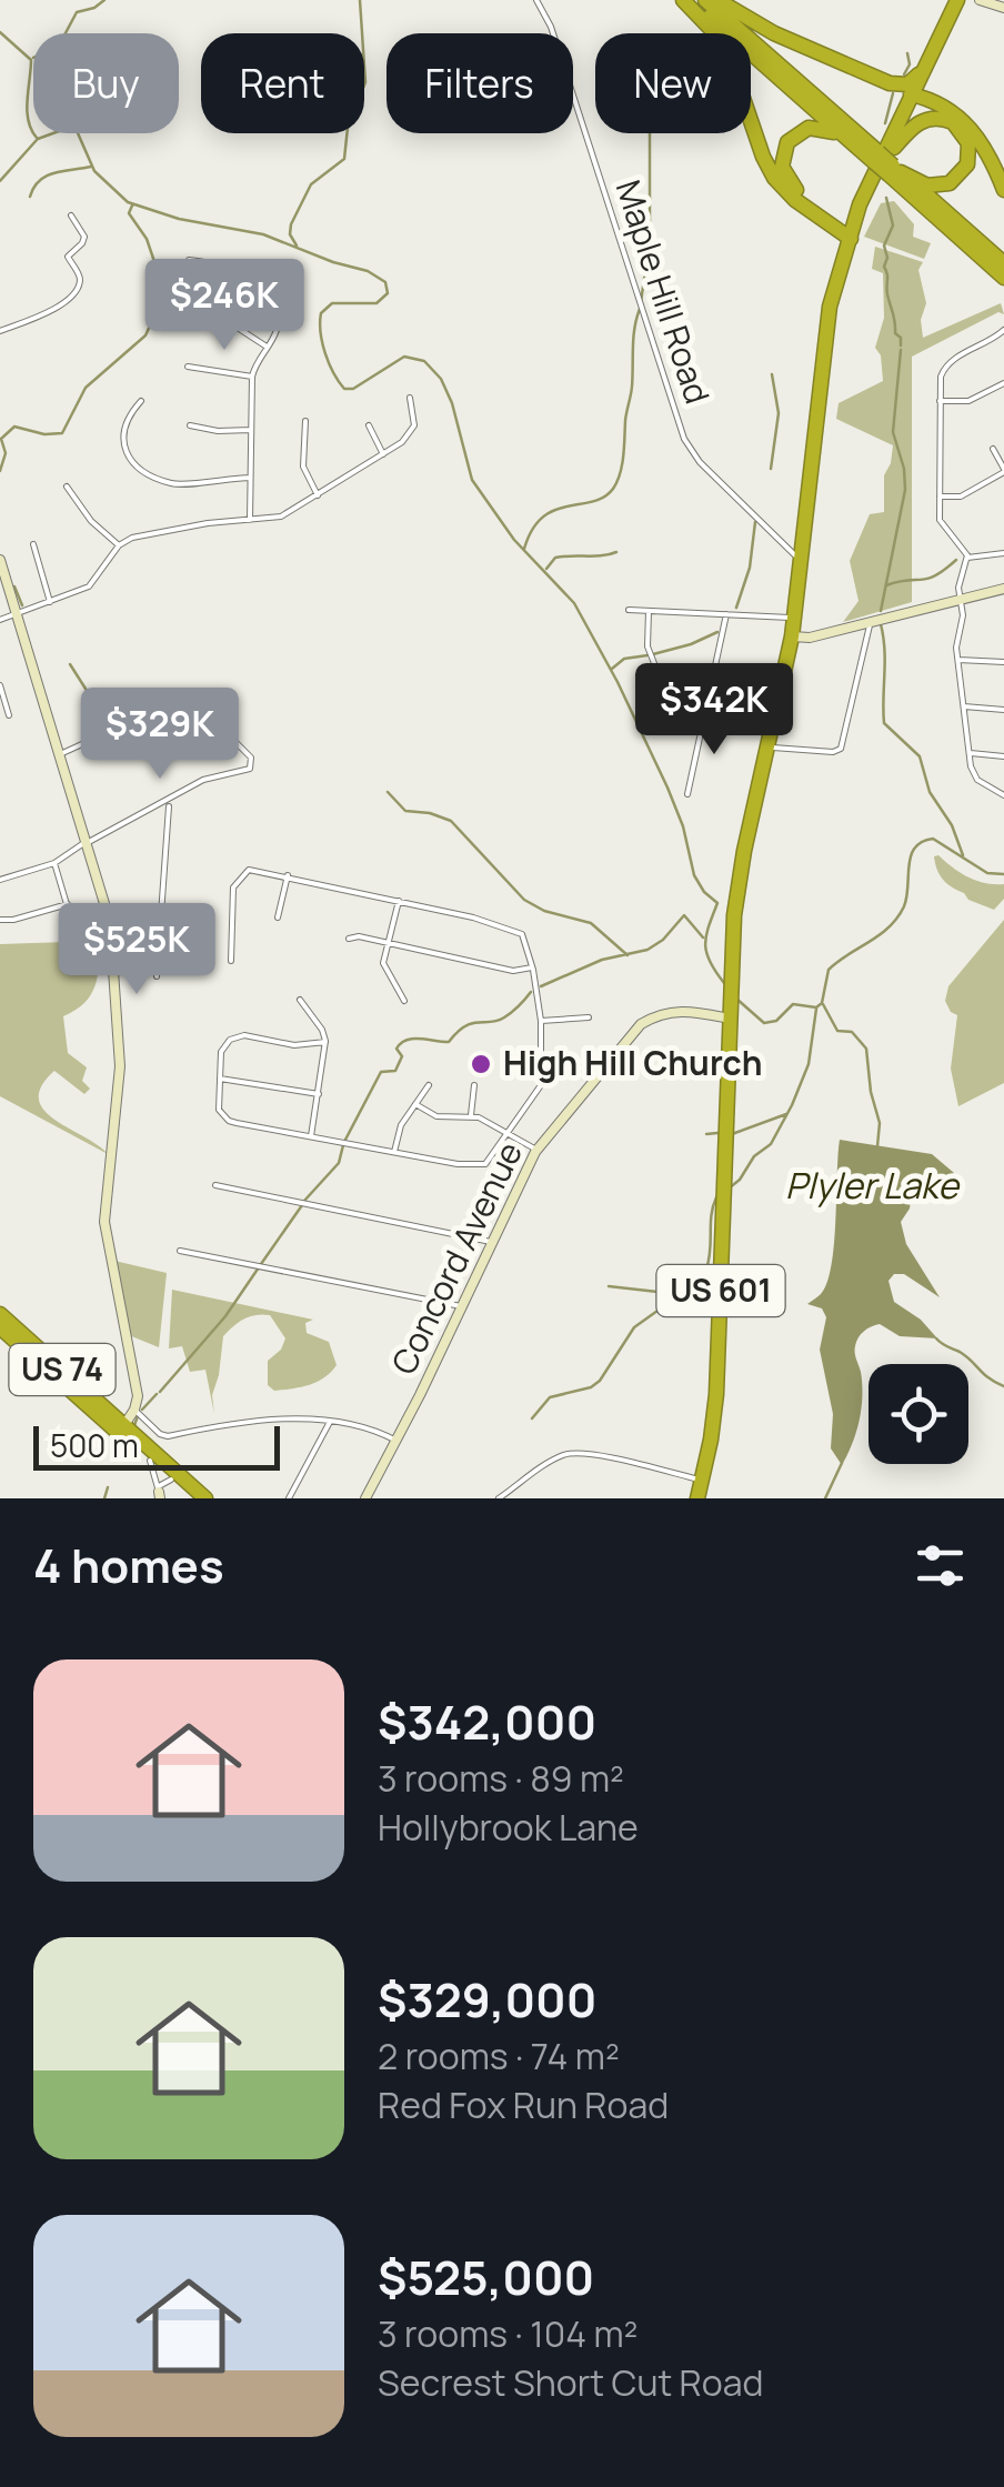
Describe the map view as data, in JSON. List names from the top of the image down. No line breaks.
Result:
{"streets":{"highway":["US 601","US 74"],"street":["Maple Hill Road","Concord Avenue"]},"crossings":[["Maple Hill Road","US 601"],["Concord Avenue","US 601"]],"water":["Plyler Lake"],"places":["High Hill Church"],"scale_bar":"500 m","page":{"chip":["Buy","Rent","Filters","New"],"price":["$246K","$342K","$329K","$525K"],"scale":"500 m","heading":"4 homes","list":[{"name":"$342,000","note":"3 rooms · 89 m² · Hollybrook Lane"},{"name":"$329,000","note":"2 rooms · 74 m² · Red Fox Run Road"},{"name":"$525,000","note":"3 rooms · 104 m² · Secrest Short Cut Road"}]}}
